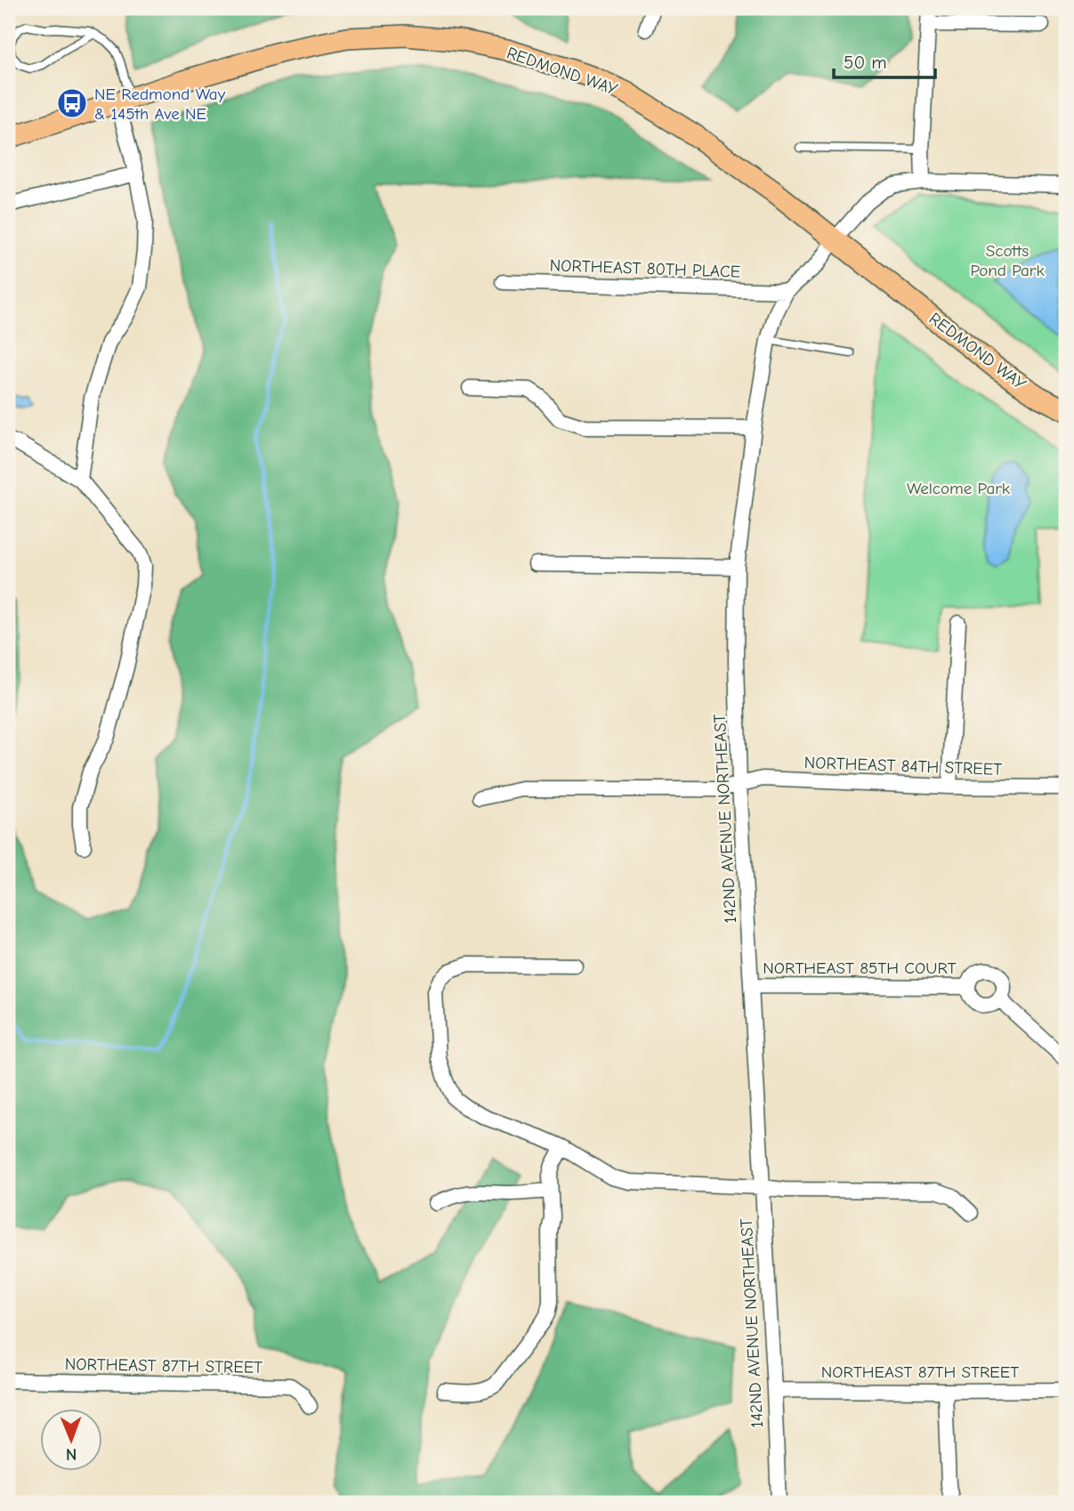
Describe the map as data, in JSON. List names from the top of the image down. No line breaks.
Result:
{"streets":{"main road":["REDMOND WAY"],"street":["NORTHEAST 80TH PLACE","NORTHEAST 84TH STREET","142ND AVENUE NORTHEAST","NORTHEAST 85TH COURT","NORTHEAST 87TH STREET"]},"crossings":[["REDMOND WAY","142ND AVENUE NORTHEAST"],["NORTHEAST 80TH PLACE","142ND AVENUE NORTHEAST"],["NORTHEAST 84TH STREET","142ND AVENUE NORTHEAST"],["142ND AVENUE NORTHEAST","NORTHEAST 85TH COURT"],["142ND AVENUE NORTHEAST","NORTHEAST 87TH STREET"]],"parks":["Scotts Pond Park","Welcome Park"],"places":{"bus stop":["NE Redmond Way & 145th Ave NE"]},"scale_bar":"50 m","north":"bottom"}
